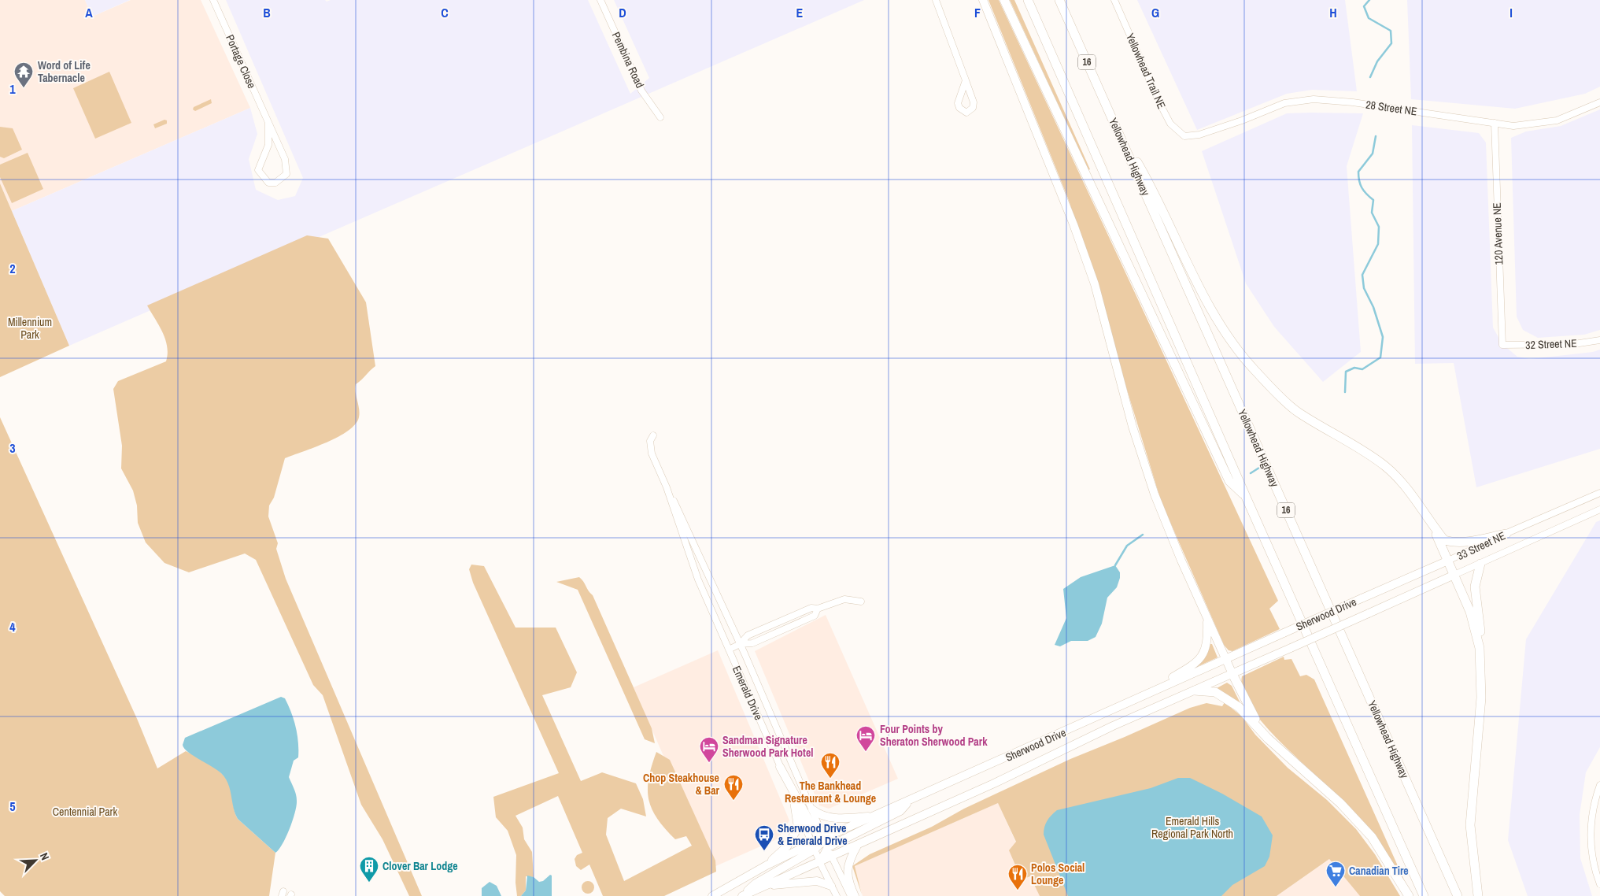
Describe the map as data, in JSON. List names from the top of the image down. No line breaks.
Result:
{"streets":{"highway":["16","Yellowhead Highway"],"main road":["33 Street NE","Sherwood Drive"],"street":["Pembina Road","Portage Close","Yellowhead Trail NE","28 Street NE","120 Avenue NE","32 Street NE","Emerald Drive"]},"crossings":[["Yellowhead Trail NE","28 Street NE"],["28 Street NE","120 Avenue NE"],["120 Avenue NE","32 Street NE"],["33 Street NE","Sherwood Drive"],["Sherwood Drive","Emerald Drive"]],"parks":["Millennium Park","Centennial Park","Emerald Hills Regional Park North"],"places":{"temple":["Word of Life Tabernacle"],"hotel":["Four Points by Sheraton Sherwood Park","Sandman Signature Sherwood Park Hotel"],"restaurant":["The Bankhead Restaurant & Lounge","Chop Steakhouse & Bar","Polos Social Lounge"],"bus stop":["Sherwood Drive & Emerald Drive"],"building":["Clover Bar Lodge"],"supermarket":["Canadian Tire"]},"north":"top right","grid":{"columns":["A","B","C","D","E","F","G","H","I"],"rows":["1","2","3","4","5"]}}
